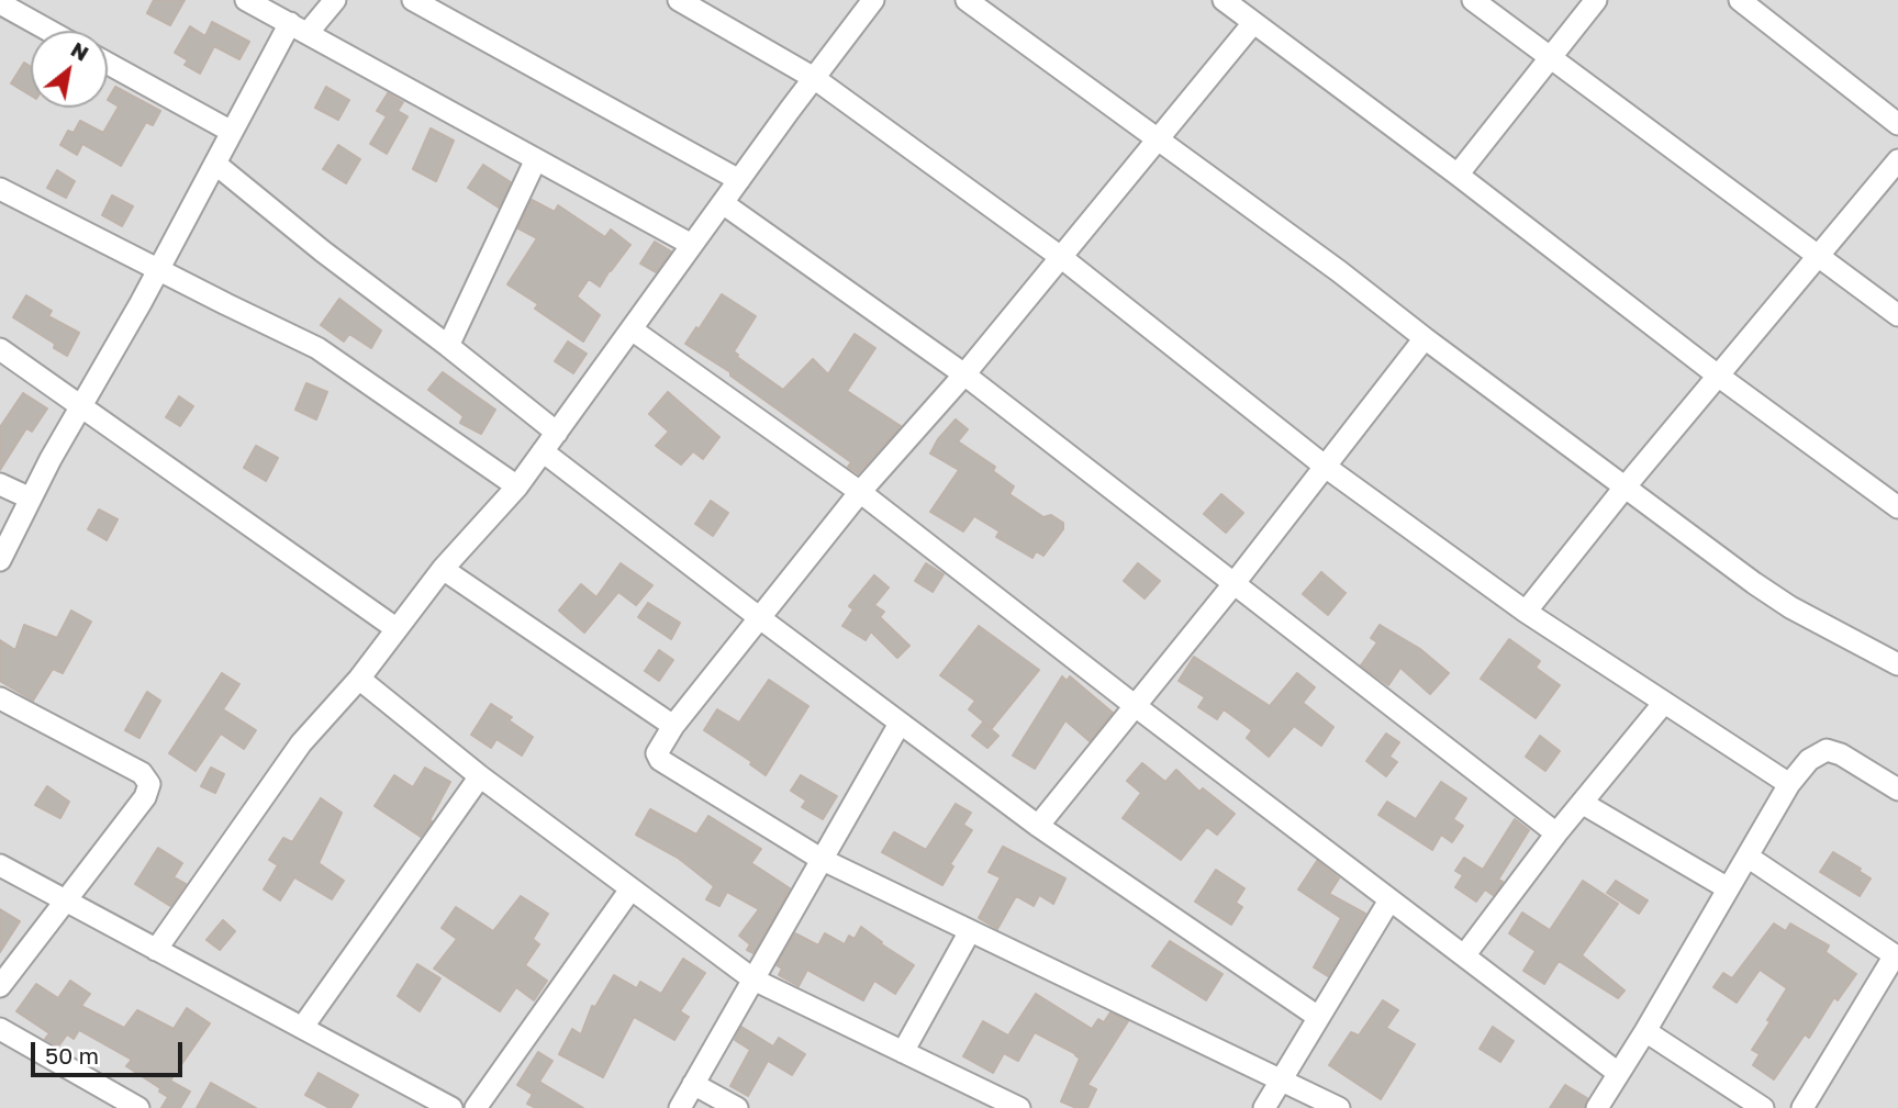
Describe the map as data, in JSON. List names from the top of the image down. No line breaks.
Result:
{"scale_bar":"50 m","north":"top right"}
